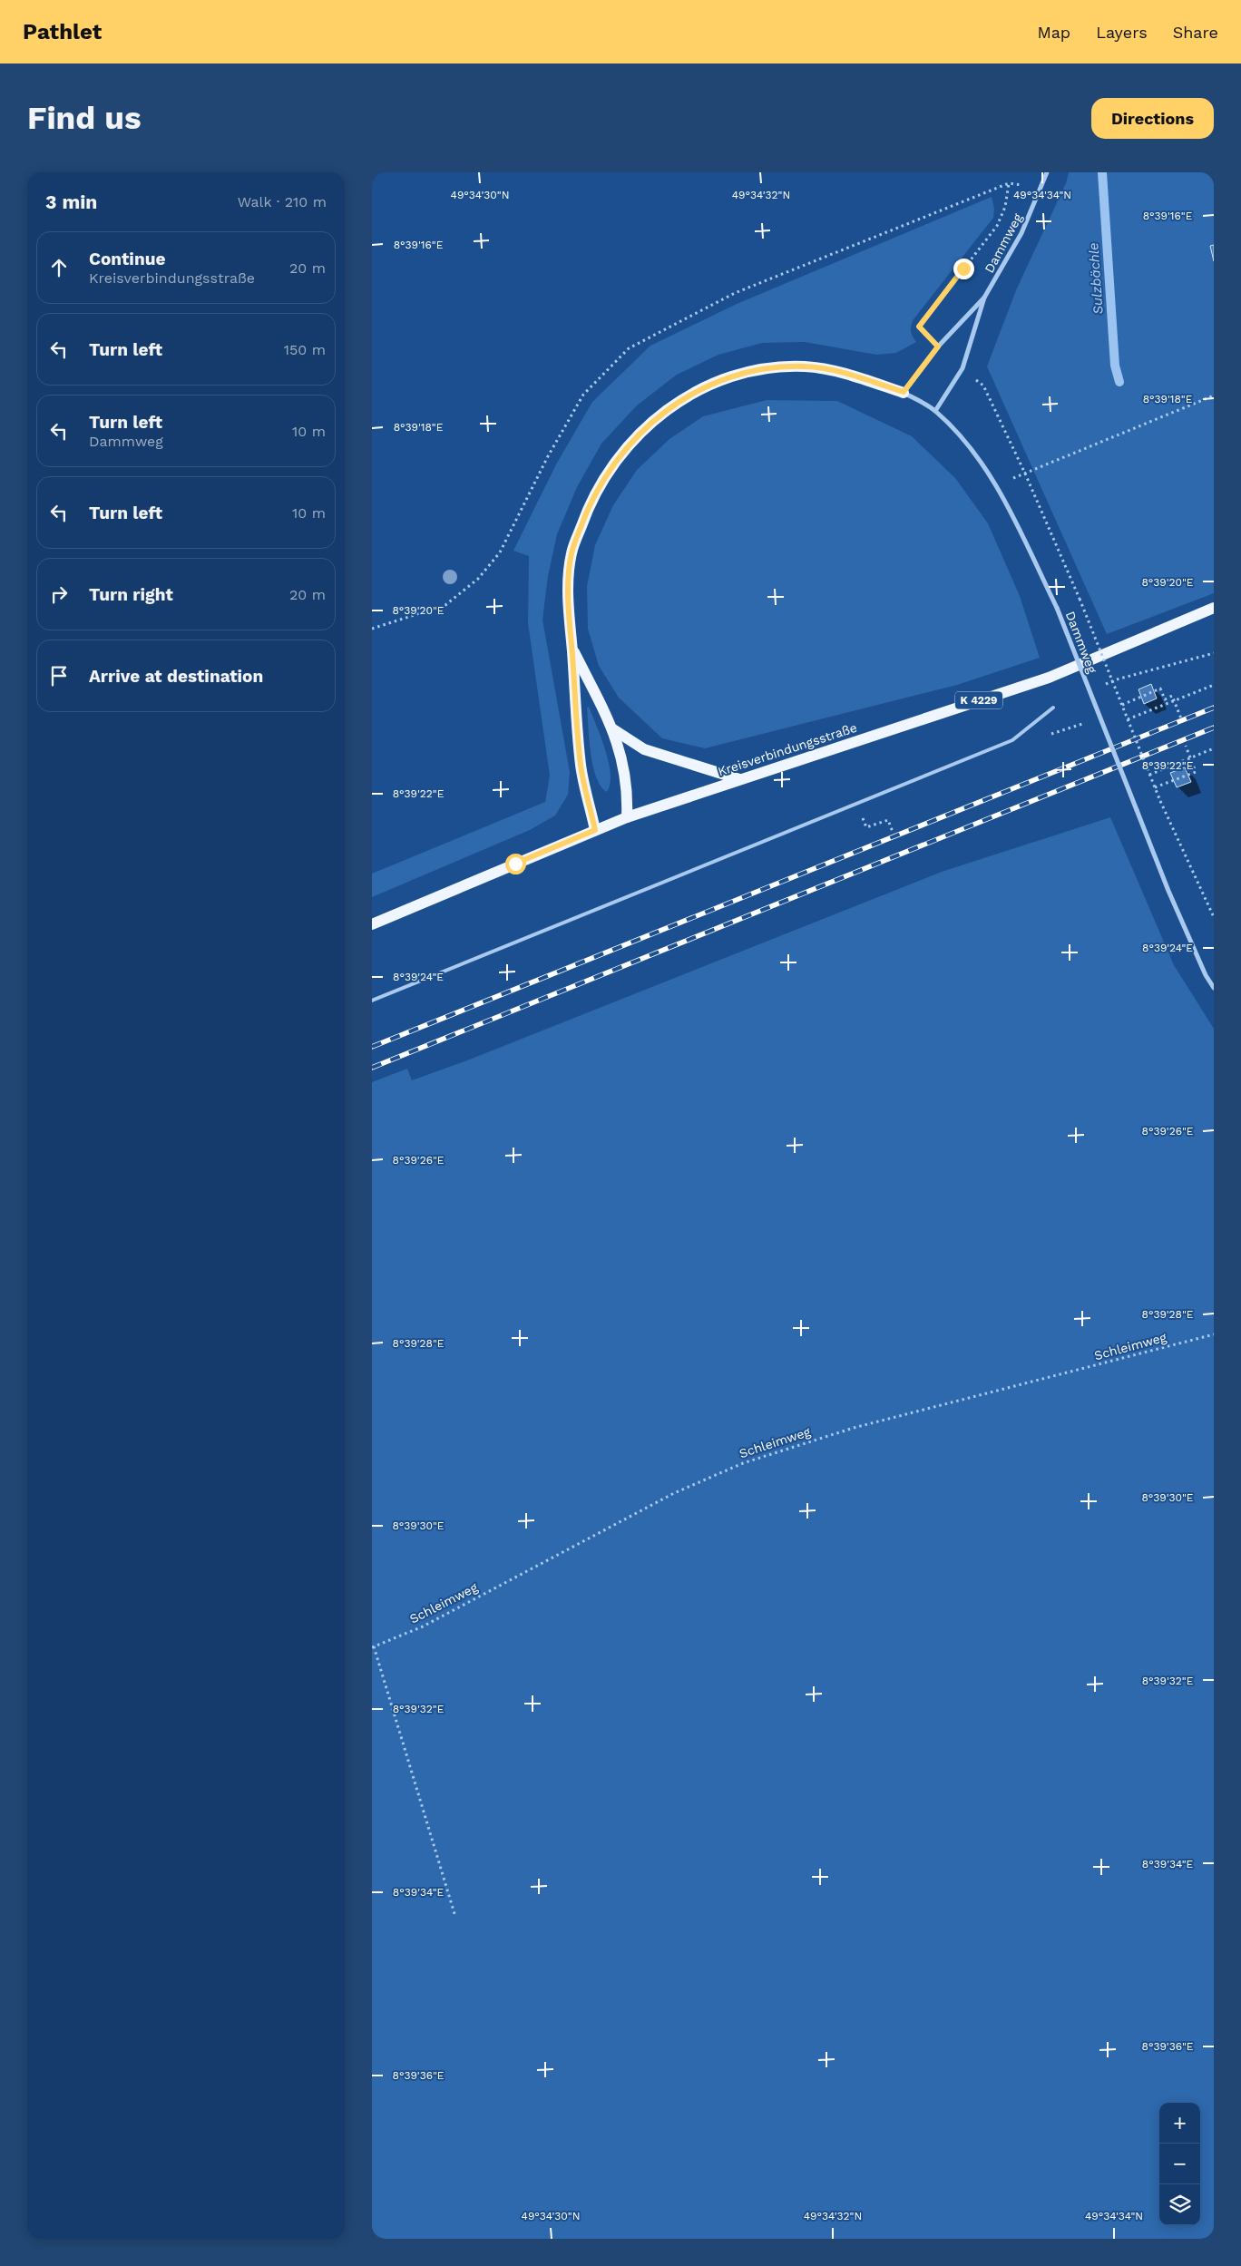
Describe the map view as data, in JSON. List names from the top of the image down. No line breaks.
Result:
{"streets":{"main road":["K 4229","Kreisverbindungsstraße"],"street":["Dammweg"],"path":["Schleimweg"]},"water":["Sulzbächle"],"page":{"header":"Pathlet","nav":["Map","Layers","Share"],"buttons":"Directions","title":"Find us","heading":["3 min","Walk · 210 m"],"list":[["Continue","Kreisverbindungsstraße","20 m"],["Turn left","150 m"],["Turn left","Dammweg","10 m"],["Turn left","10 m"],["Turn right","20 m"],"Arrive at destination"],"map_buttons":["+","−"]},"coordinates":["49°34'30\"N","49°34'32\"N","49°34'34\"N","8°39'16\"E","8°39'18\"E","8°39'20\"E","8°39'22\"E","8°39'24\"E","8°39'26\"E","8°39'28\"E","8°39'30\"E","8°39'32\"E","8°39'34\"E","8°39'36\"E"]}
